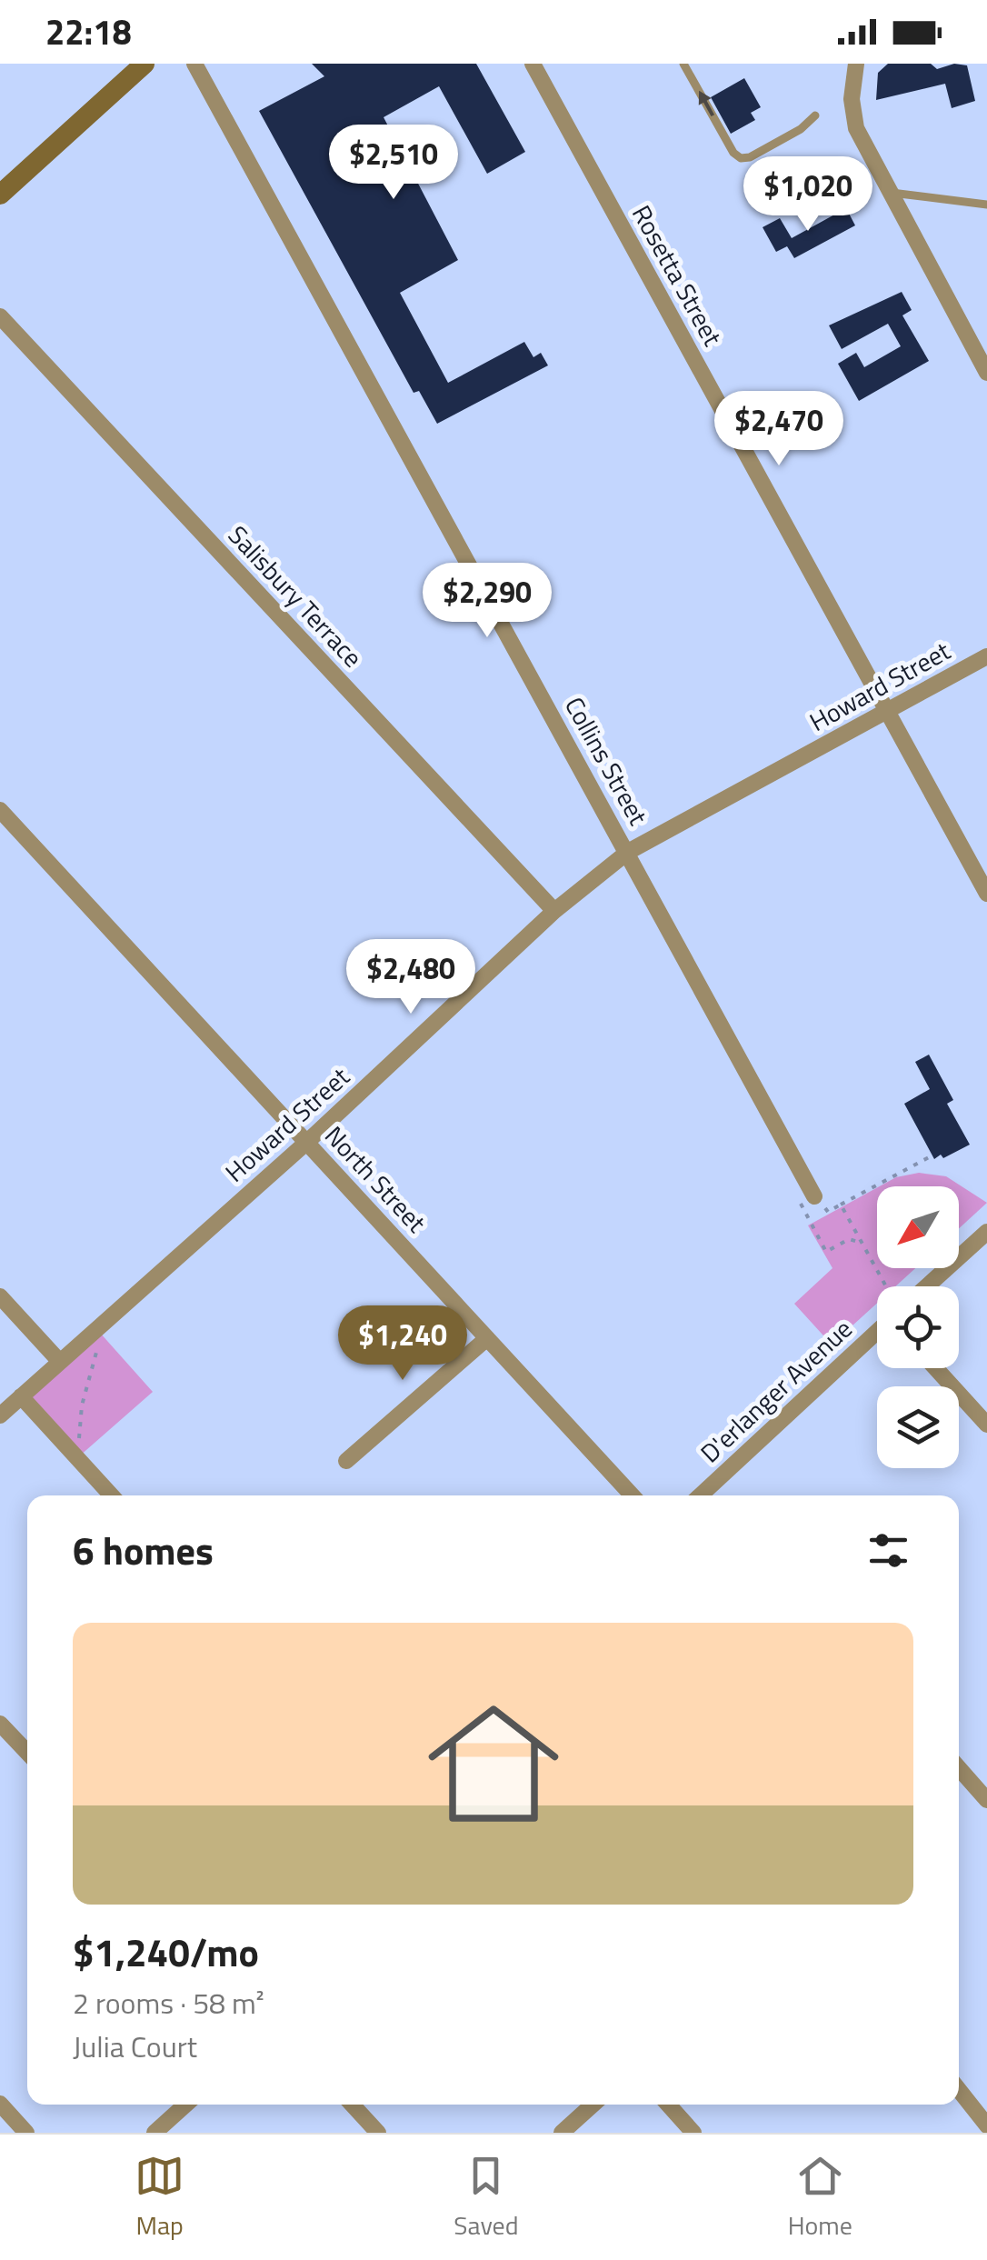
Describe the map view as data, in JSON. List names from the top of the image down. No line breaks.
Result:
{"streets":{"street":["Rosetta Street","Salisbury Terrace","Howard Street","Collins Street","North Street","D'erlanger Avenue"]},"crossings":[["Rosetta Street","Howard Street"],["Salisbury Terrace","Howard Street"],["Howard Street","Collins Street"],["Howard Street","North Street"]],"north":"bottom left","page":{"status":"22:18","price":["$2,510","$1,020","$2,470","$2,290","$2,480","$1,240"],"heading":"6 homes","list":[{"name":"$1,240/mo","note":"2 rooms · 58 m² · Julia Court"}],"tabs":["Map","Saved","Home"]}}
